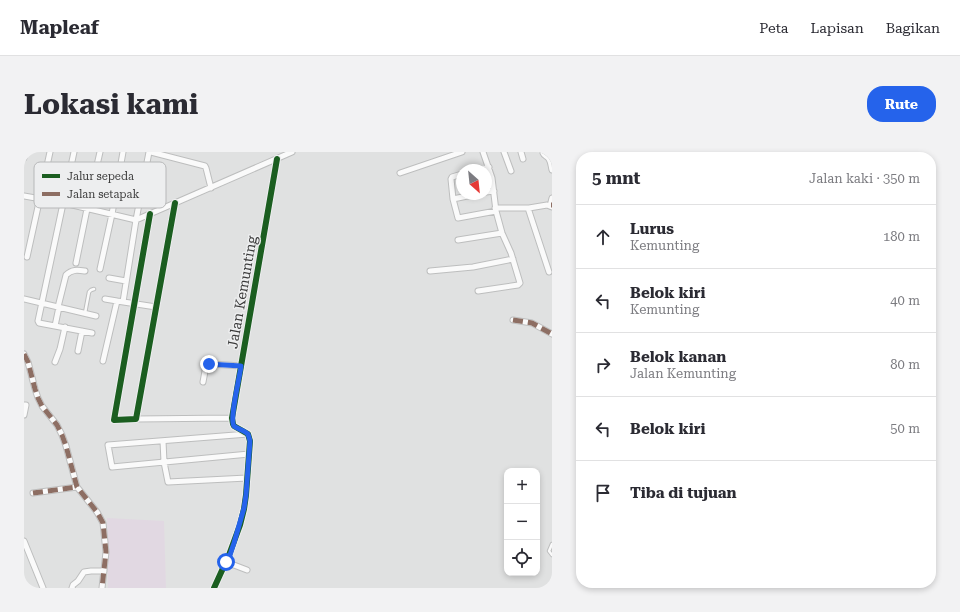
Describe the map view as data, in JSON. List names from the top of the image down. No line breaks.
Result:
{"streets":{"street":["Jalan Kemunting"]},"legend":["Jalur sepeda","Jalan setapak"],"north":"bottom right","page":{"header":"Mapleaf","nav":["Peta","Lapisan","Bagikan"],"buttons":"Rute","title":"Lokasi kami","heading":["5 mnt","Jalan kaki · 350 m"],"list":[["Lurus","Kemunting","180 m"],["Belok kiri","Kemunting","40 m"],["Belok kanan","Jalan Kemunting","80 m"],["Belok kiri","50 m"],"Tiba di tujuan"],"map_buttons":["+","−"]}}
